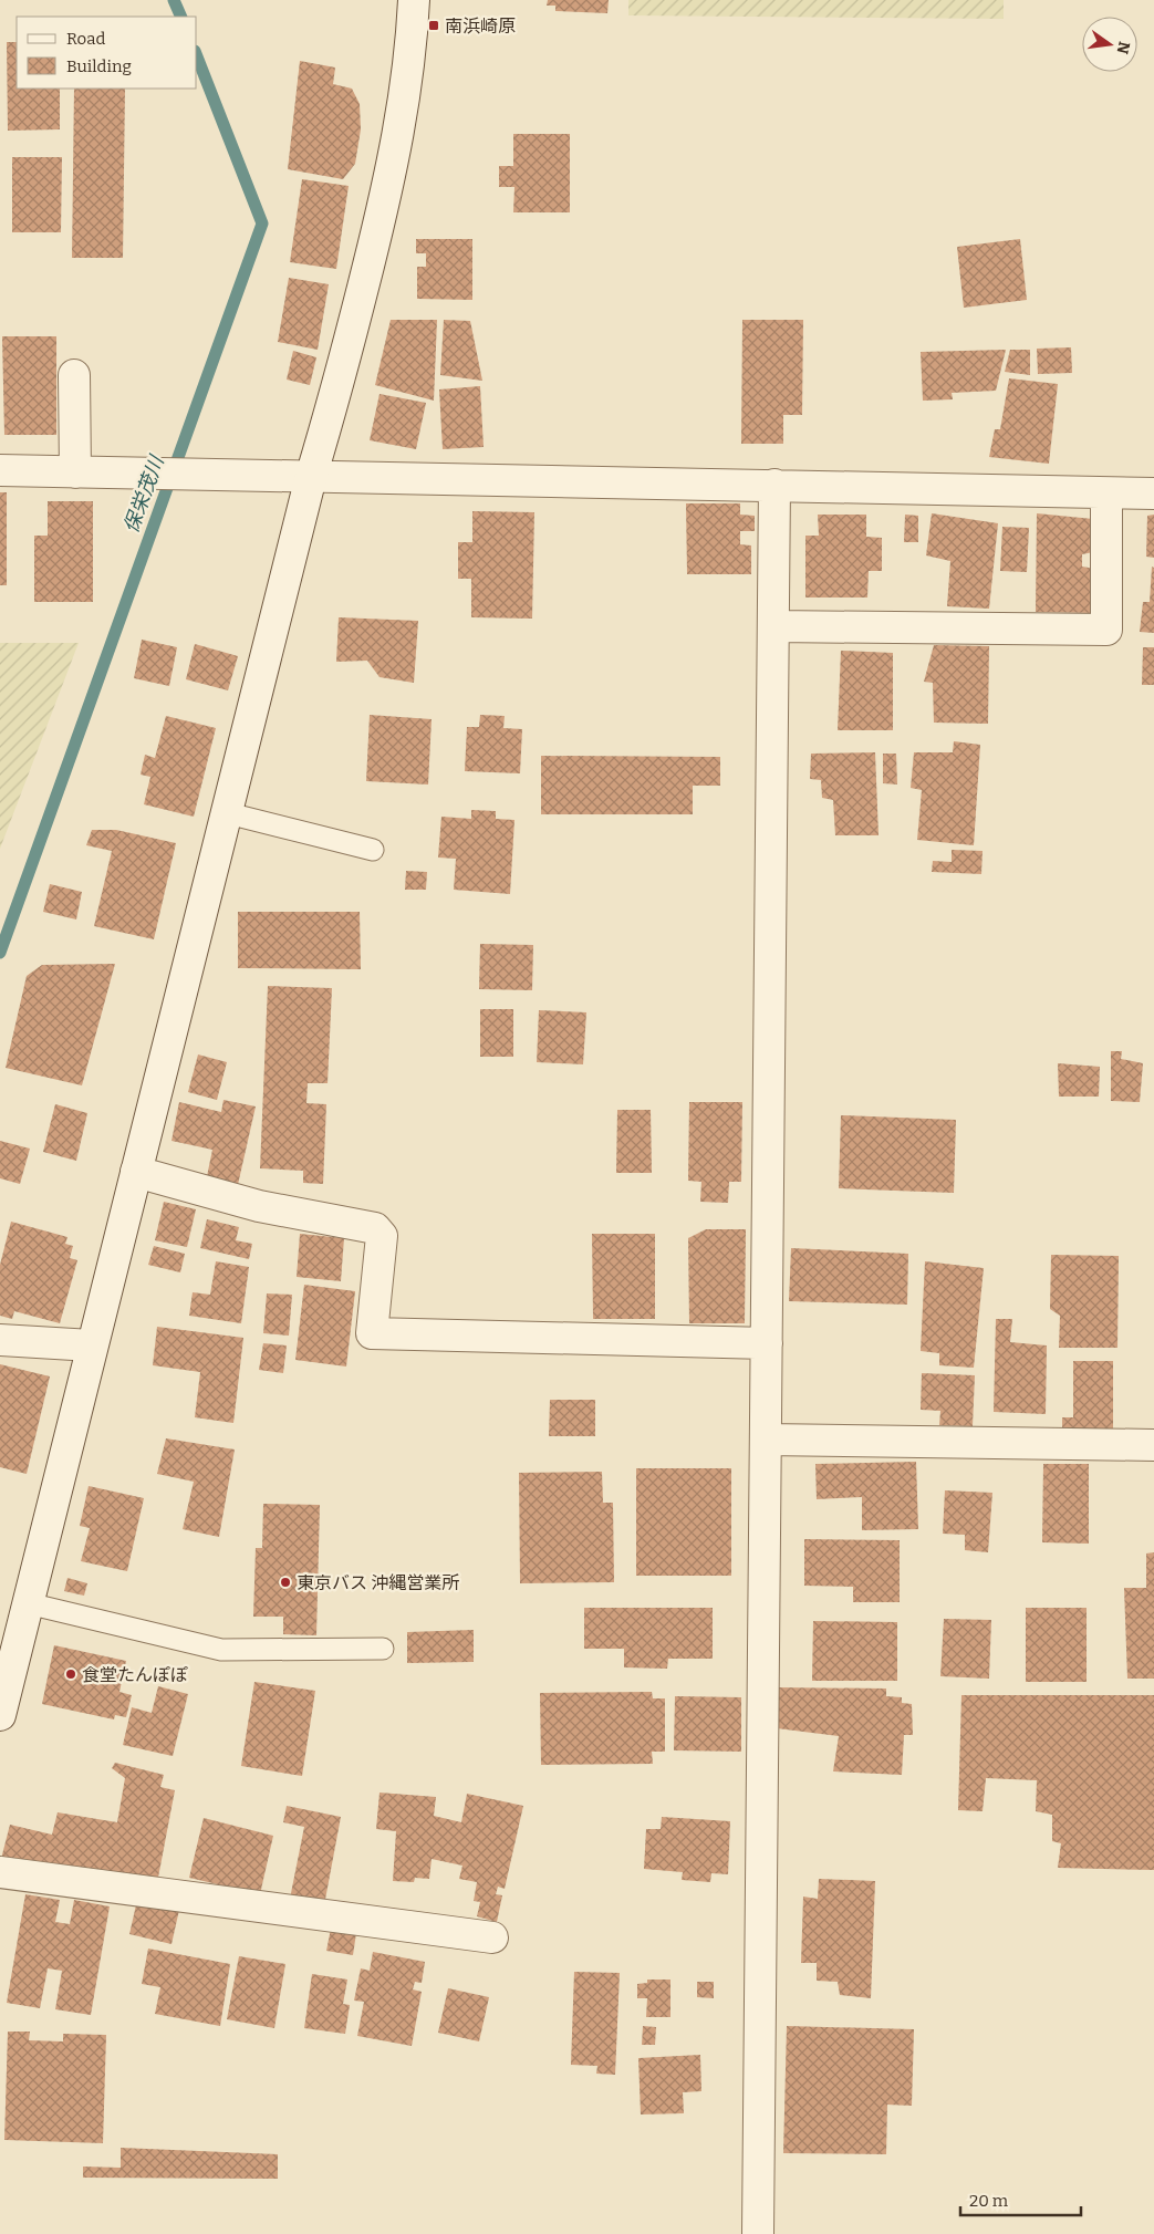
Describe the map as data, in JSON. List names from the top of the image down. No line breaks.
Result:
{"water":["保栄茂川"],"places":{"transit":["南浜崎原"],"other":["東京バス 沖縄営業所","食堂たんぽぽ"]},"legend":["Road","Building"],"scale_bar":"20 m","north":"right"}
